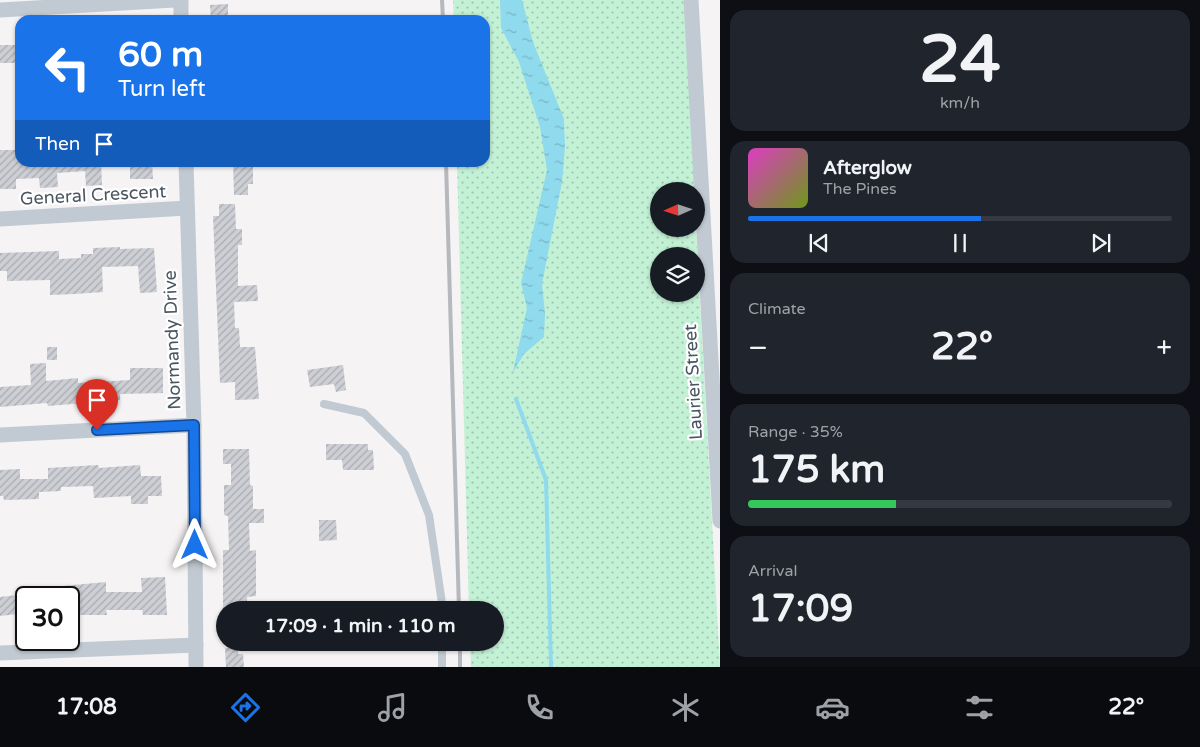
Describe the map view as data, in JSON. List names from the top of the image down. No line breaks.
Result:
{"streets":{"street":["General Crescent","Normandy Drive","Laurier Street"]},"crossings":[["General Crescent","Normandy Drive"]],"north":"left","page":{"tile":[["24","km/h"],"Climate",["Range · 35%","175 km"],["Arrival","17:09"]],"turn":["60 m","Turn left"],"then":"Then","song":["Afterglow","The Pines"],"heat":["−","22°","+"],"limit":"30","trip":"17:09 · 1 min · 110 m","tabs":["17:08","22°"]}}
